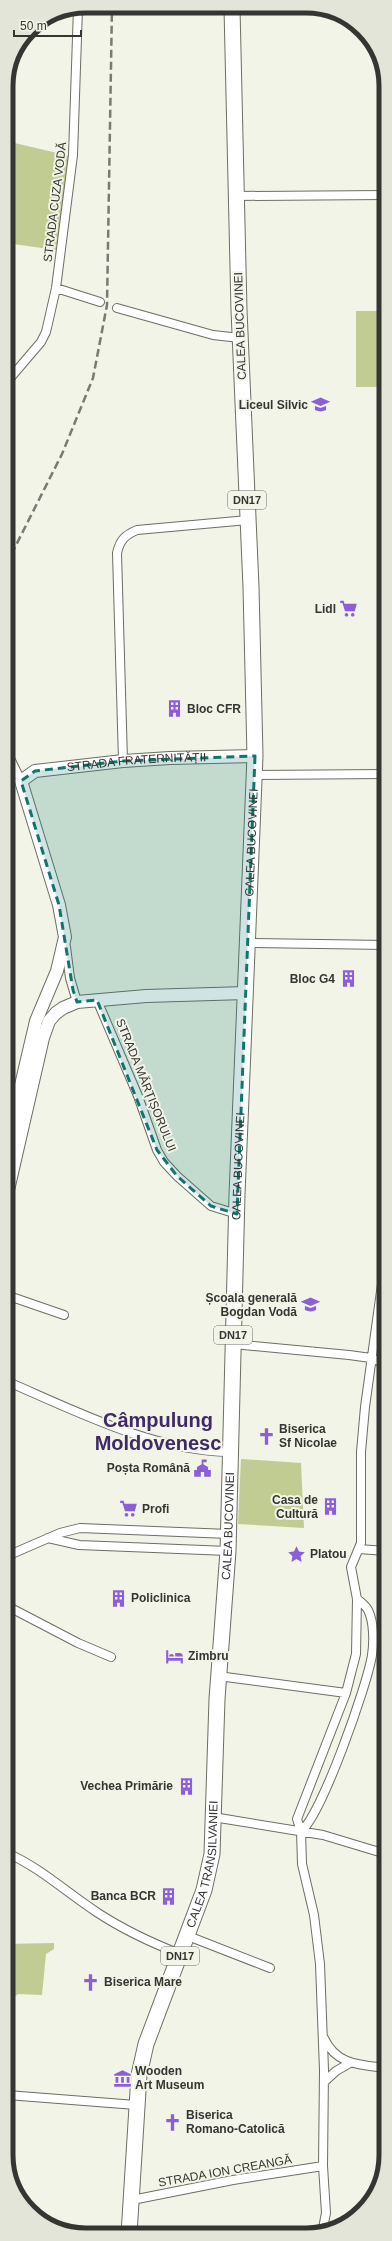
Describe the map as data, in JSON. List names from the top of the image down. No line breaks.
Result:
{"streets":{"highway":["CALEA BUCOVINEI","DN17","CALEA TRANSILVANIEI"],"street":["STRADA CUZA VODĂ","STRADA FRATERNITĂȚII","STRADA MĂRȚIȘORULUI","STRADA ION CREANGĂ"]},"crossings":[["CALEA BUCOVINEI","STRADA FRATERNITĂȚII"],["CALEA BUCOVINEI","STRADA MĂRȚIȘORULUI"],["CALEA BUCOVINEI","CALEA TRANSILVANIEI"],["CALEA TRANSILVANIEI","STRADA ION CREANGĂ"]],"districts":["Câmpulung Moldovenesc"],"places":{"school or university":["Liceul Silvic","Școala generală Bogdan Vodă"],"supermarket":["Lidl","Profi"],"building":["Bloc CFR","Bloc G4","Casa de Cultură","Policlinica","Vechea Primărie","Banca BCR"],"church":["Biserica Sf Nicolae","Biserica Mare","Biserica Romano-Catolică"],"public building":["Poșta Română"],"place":["Platou"],"hotel":["Zimbru"],"museum":["Wooden Art Museum"]},"scale_bar":"50 m"}
